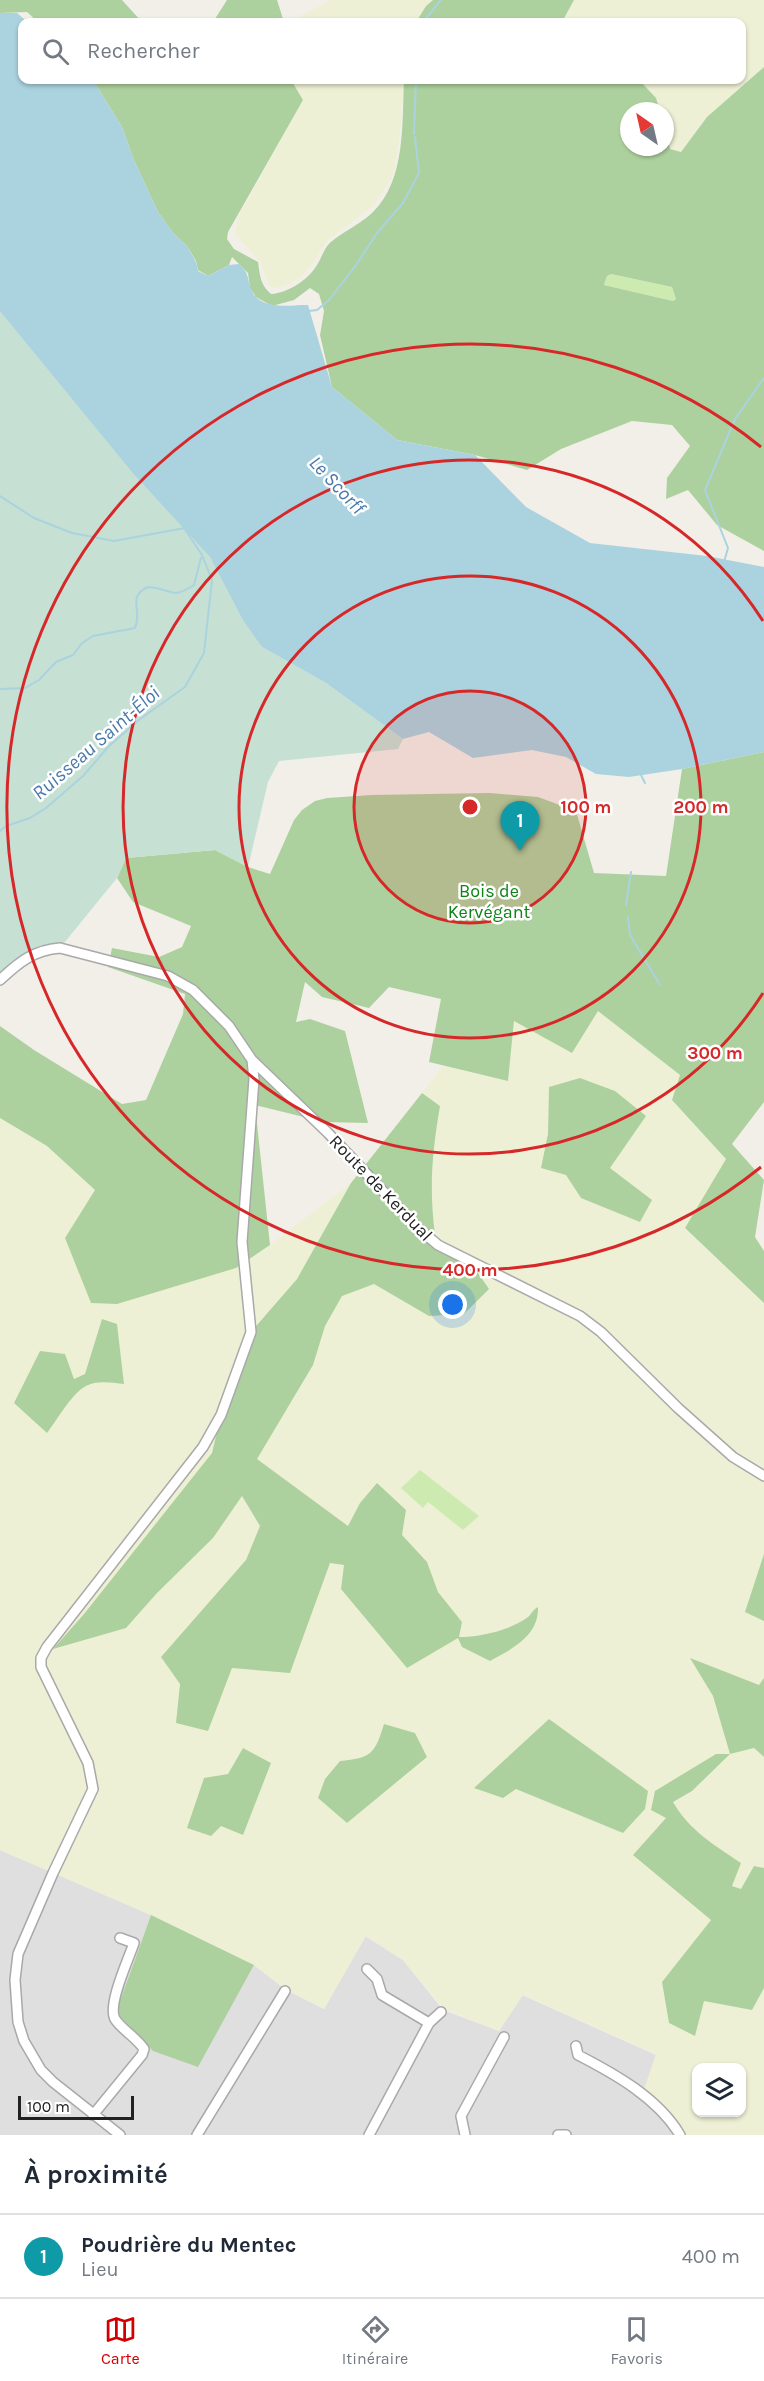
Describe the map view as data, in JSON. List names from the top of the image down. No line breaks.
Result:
{"streets":{"street":["Route de Kerdual"]},"water":["Le Scorff","Ruisseau Saint-Éloi"],"parks":["Bois de Kervégant"],"scale_bar":"100 m","north":"top left","page":{"search":"Rechercher","pins":"1","scale":"100 m","heading":"À proximité","list":[{"mark":"1","name":"Poudrière du Mentec","note":"Lieu","value":"400 m"}],"nav":["Carte","Itinéraire","Favoris"]},"rings":["100 m","200 m","300 m","400 m"]}
